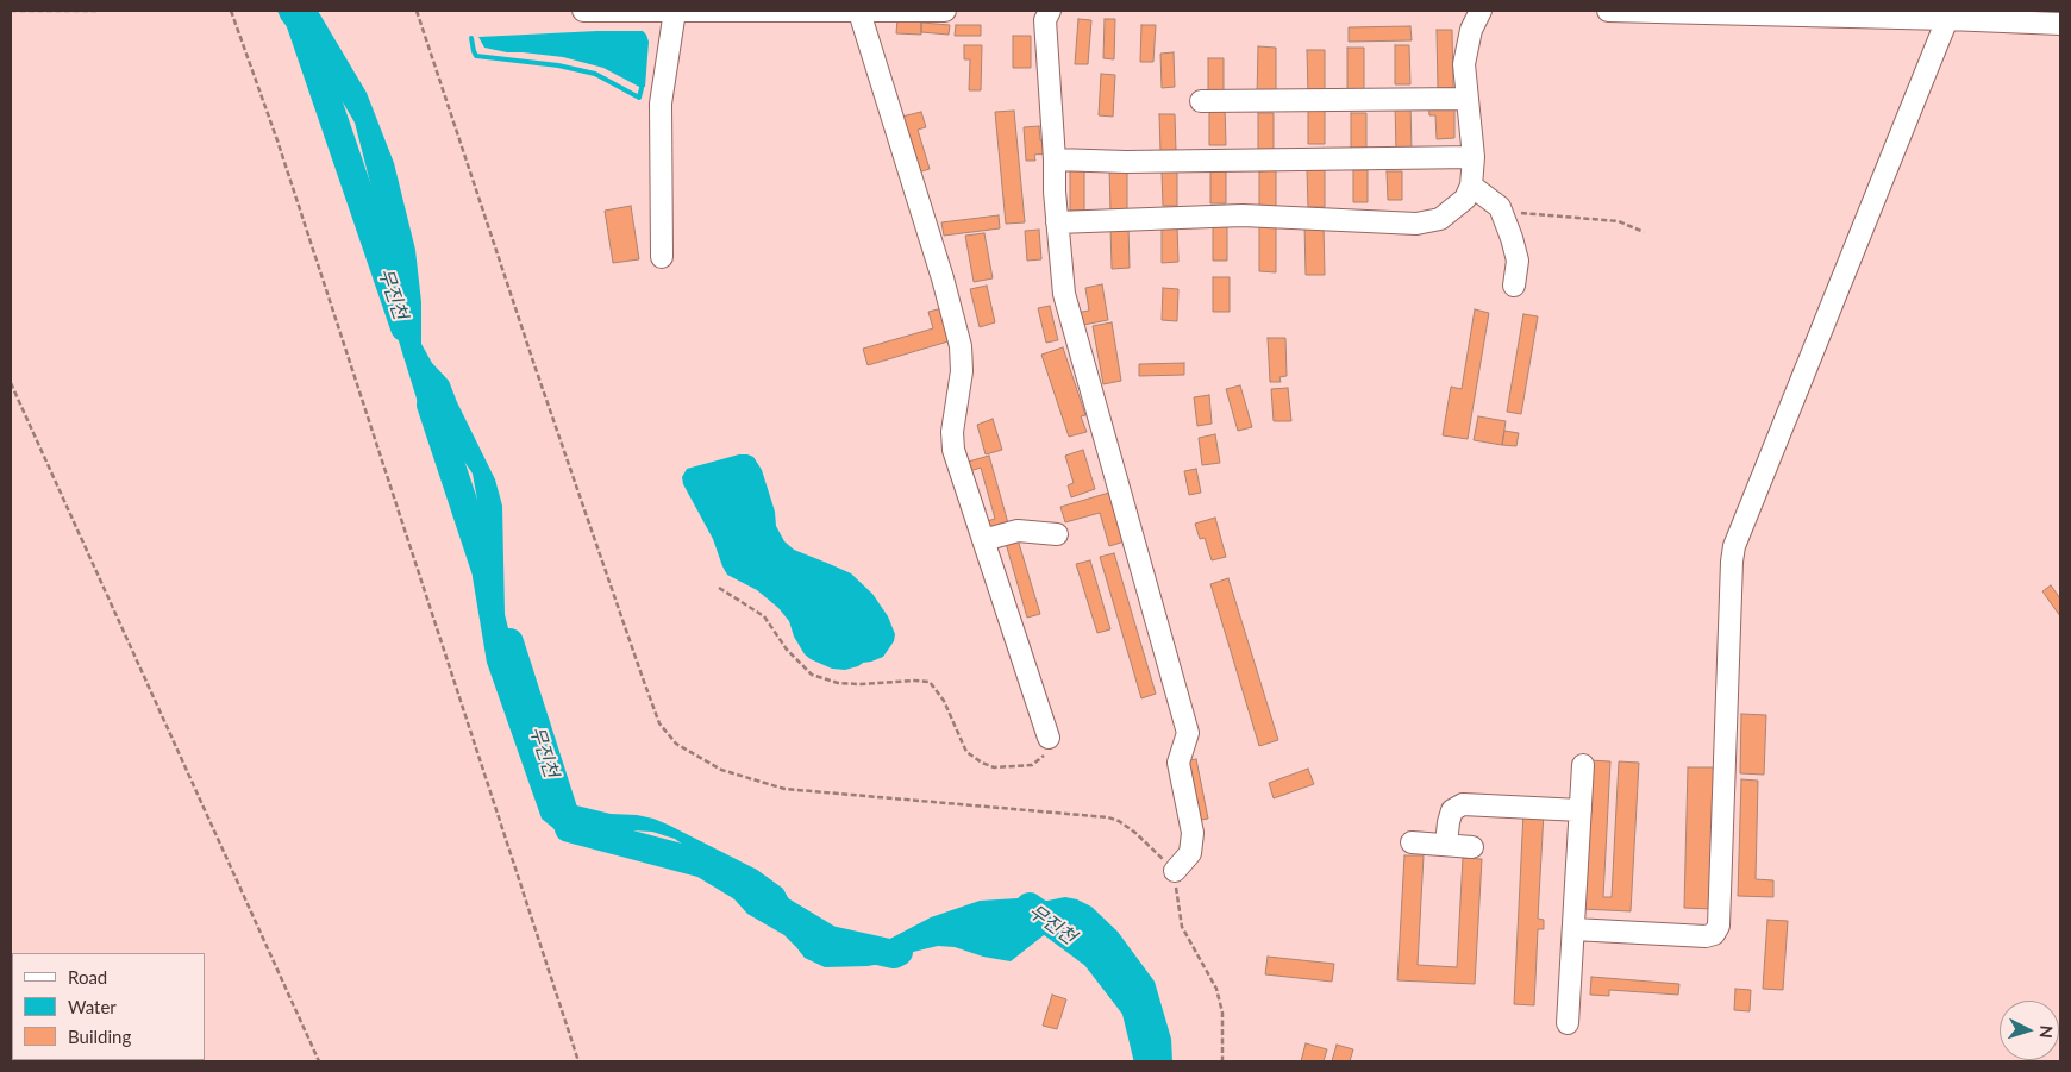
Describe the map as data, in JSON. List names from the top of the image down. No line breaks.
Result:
{"water":["무진천"],"legend":["Road","Water","Building"],"north":"right"}
